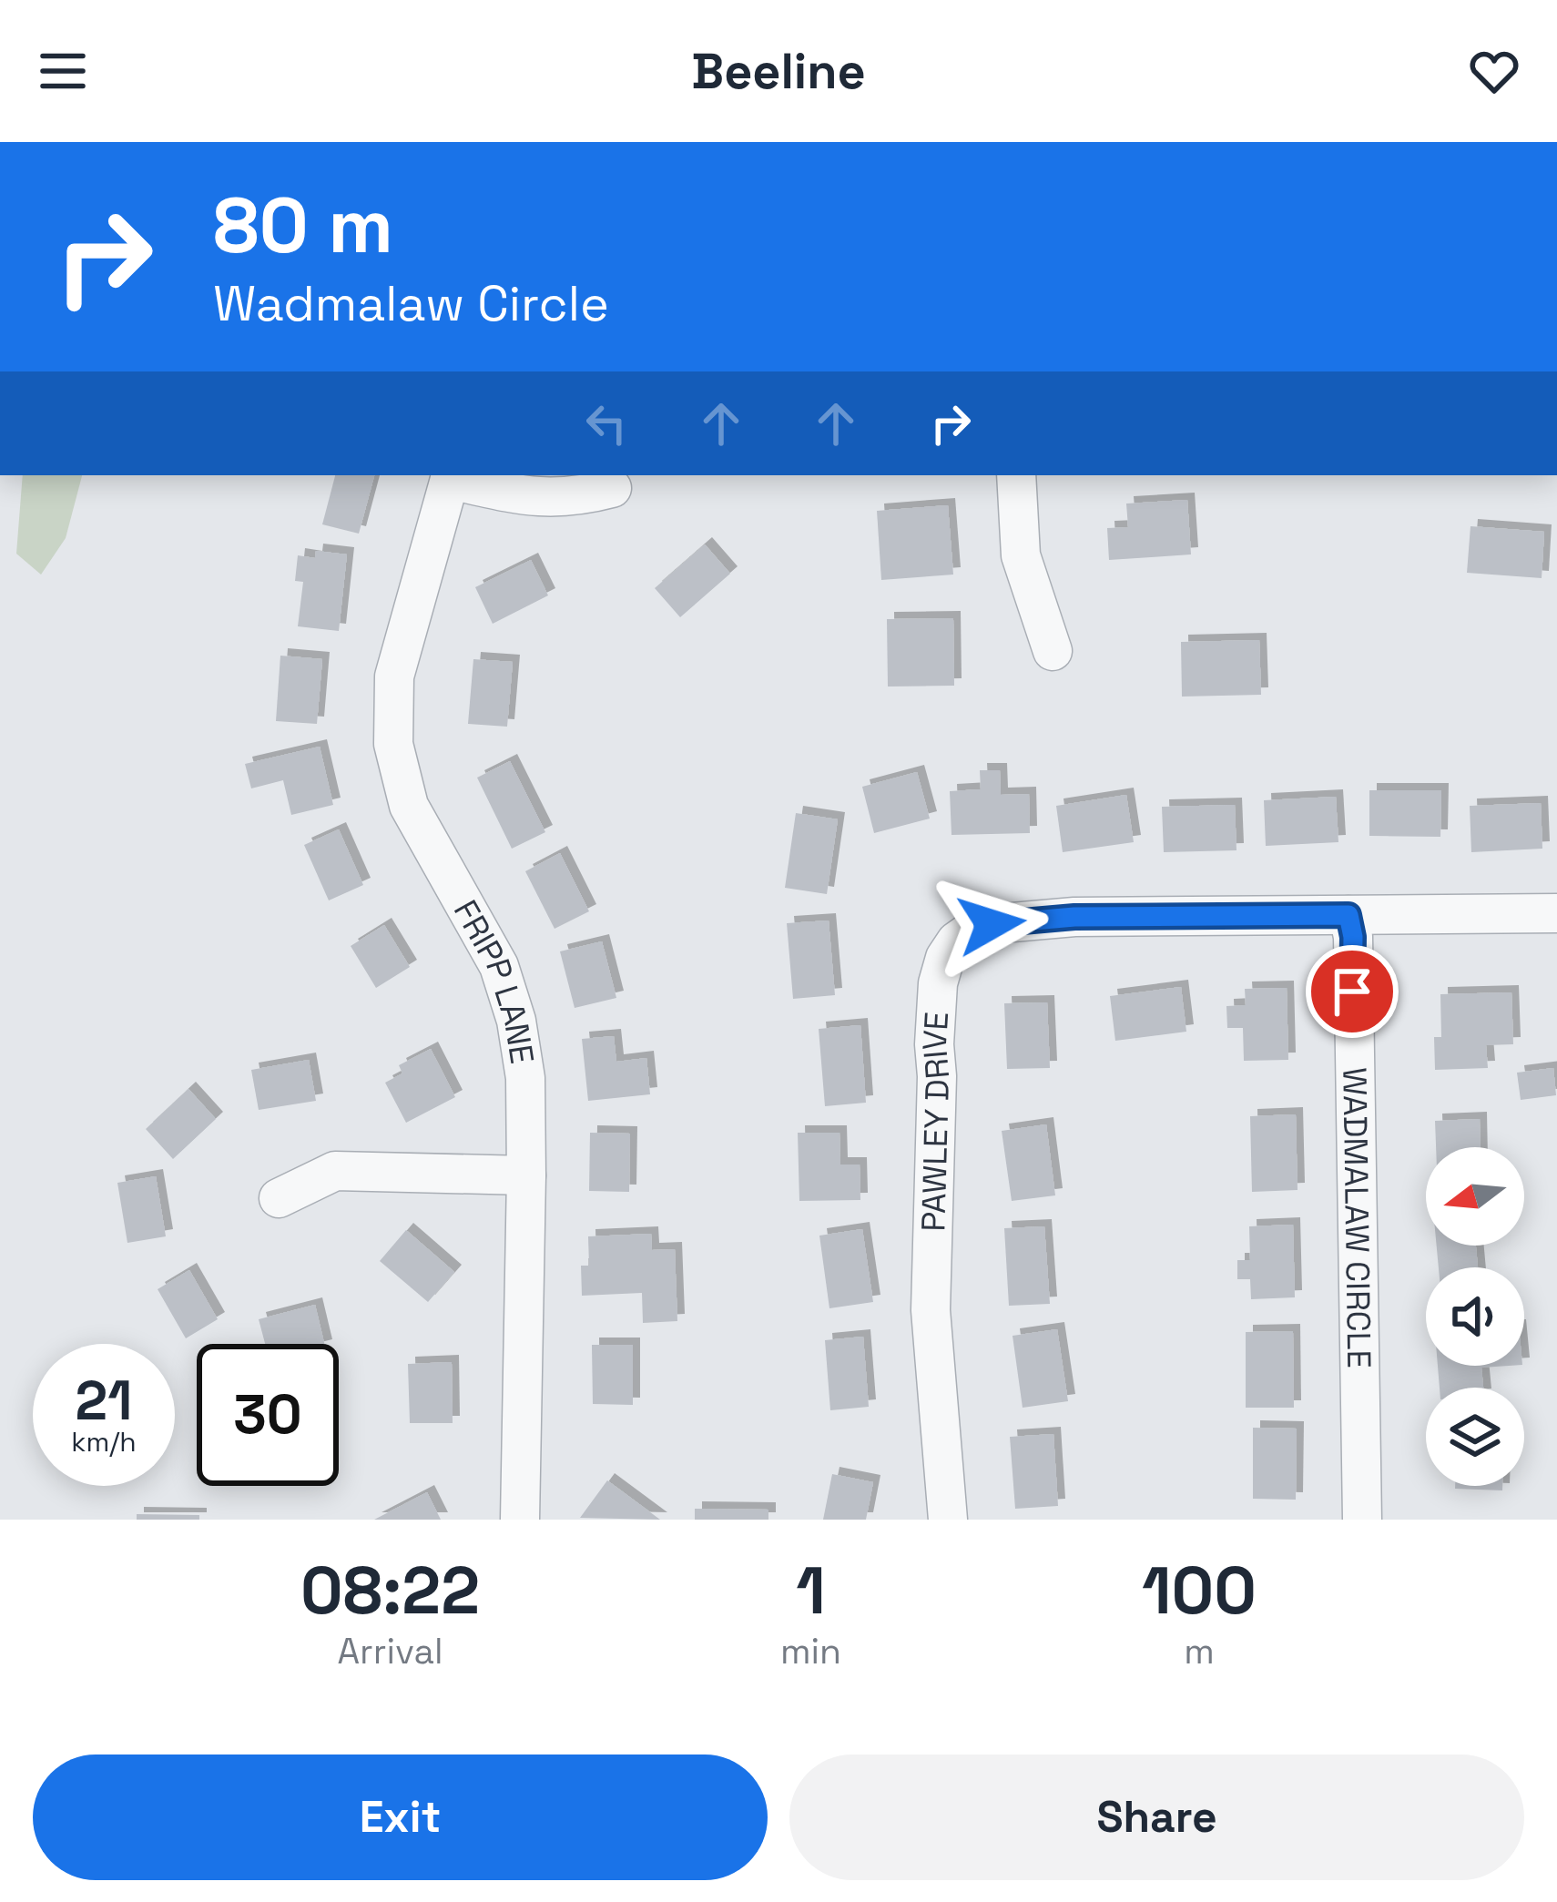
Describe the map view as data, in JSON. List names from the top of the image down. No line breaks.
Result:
{"streets":{"street":["FRIPP LANE","PAWLEY DRIVE","WADMALAW CIRCLE"]},"crossings":[["PAWLEY DRIVE","WADMALAW CIRCLE"]],"north":"left","page":{"header":"Beeline","turn":["80 m","Wadmalaw Circle"],"speed":"21 km/h","limit":"30","eta":["08:22","Arrival","1","min","100","m"],"buttons":["Exit","Share"]}}
